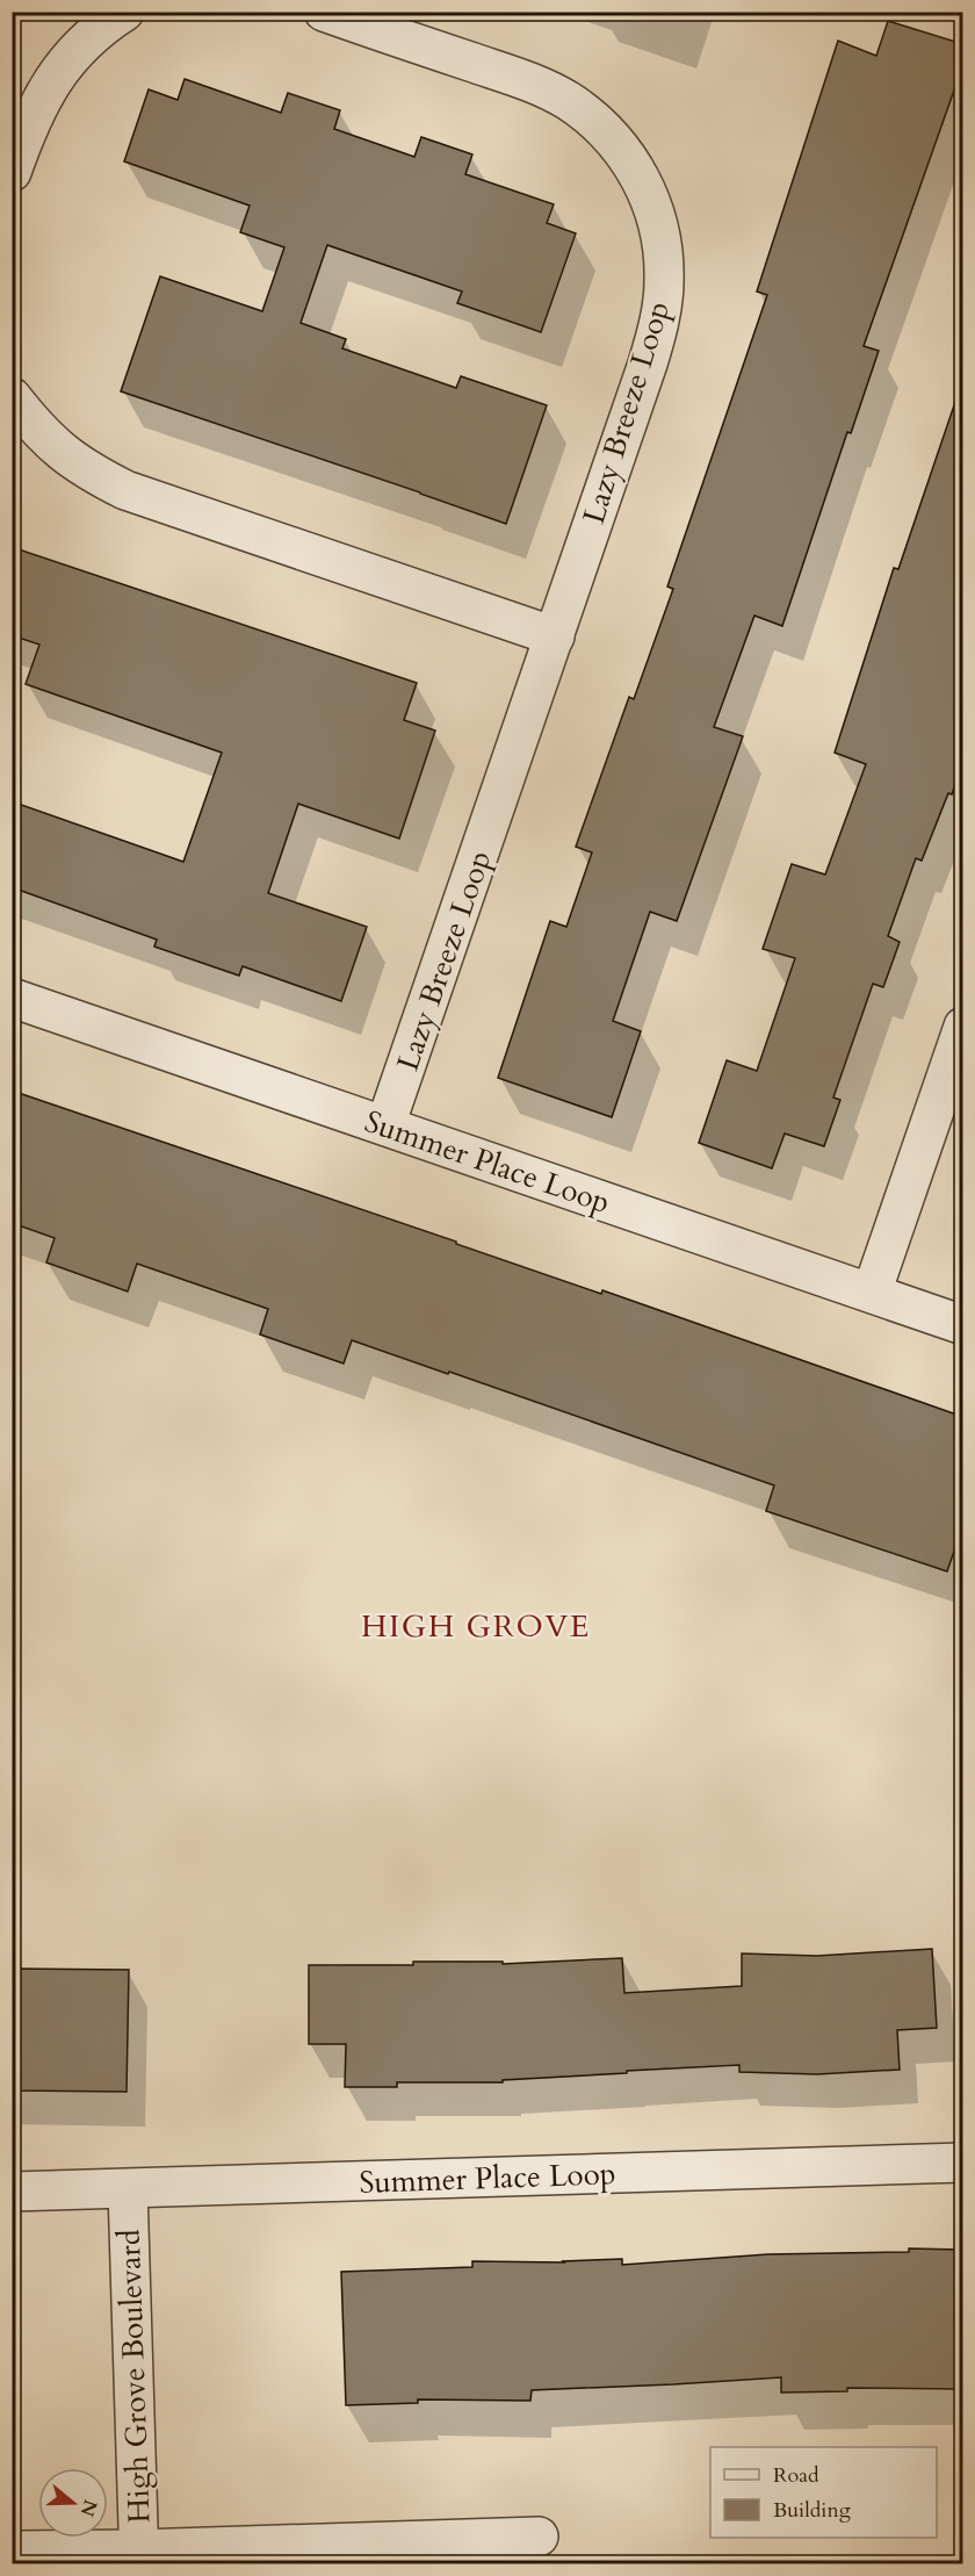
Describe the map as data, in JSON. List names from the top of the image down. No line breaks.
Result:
{"streets":{"street":["Lazy Breeze Loop","Summer Place Loop","High Grove Boulevard"]},"crossings":[["Lazy Breeze Loop","Summer Place Loop"],["Summer Place Loop","High Grove Boulevard"]],"districts":["HIGH GROVE"],"legend":["Road","Building"],"north":"right"}
